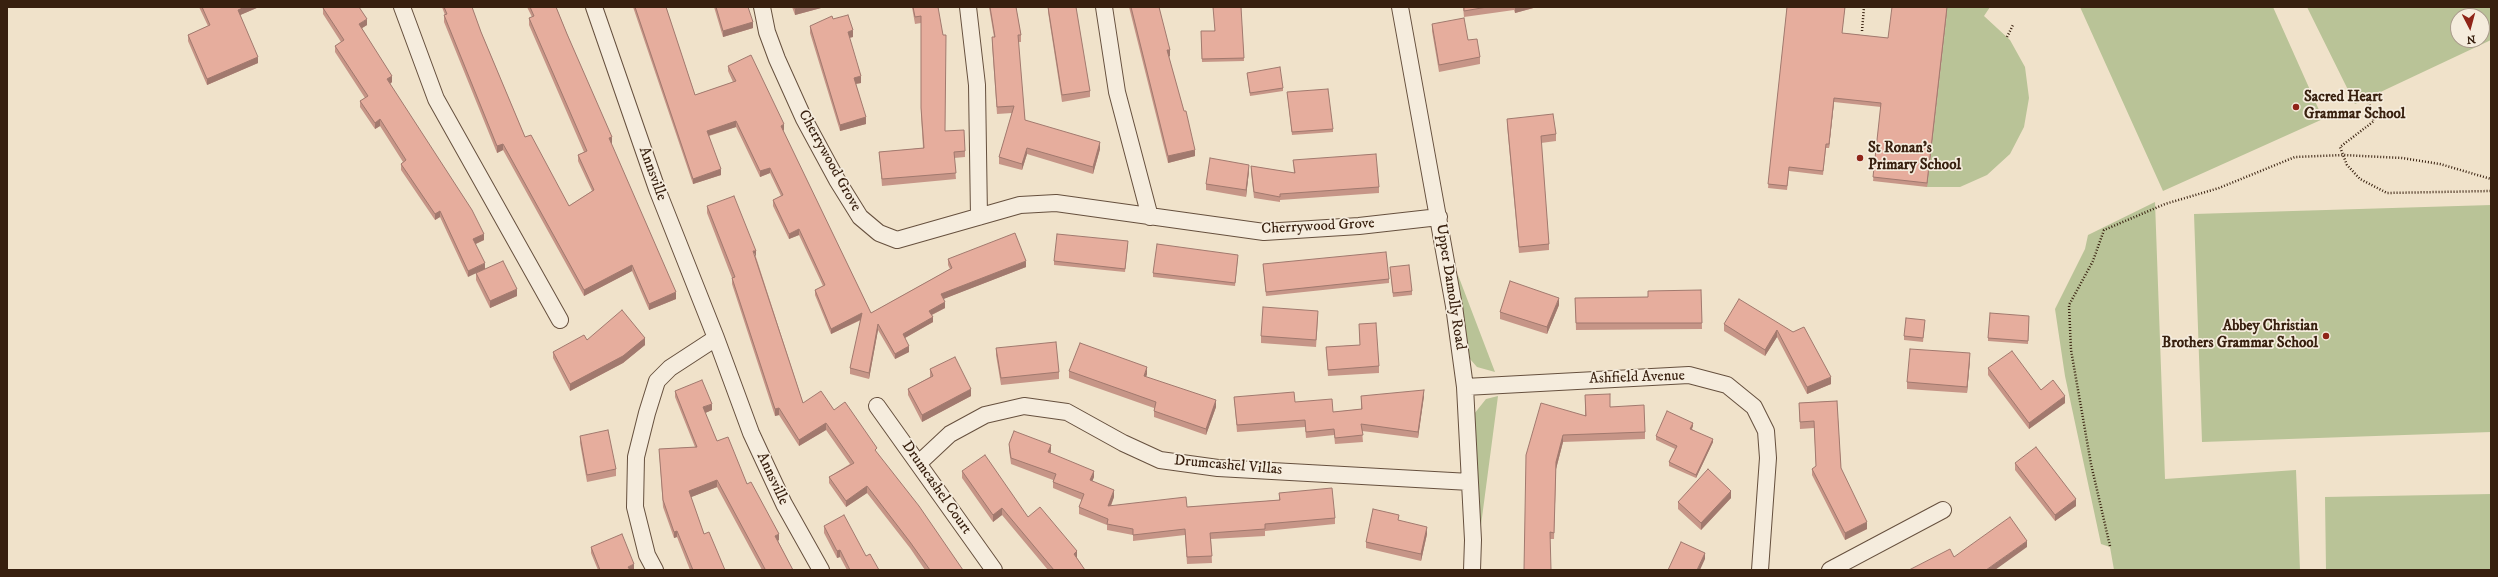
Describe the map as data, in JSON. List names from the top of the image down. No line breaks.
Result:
{"streets":{"street":["Cherrywood Grove","Annsville","Upper Damolly Road","Ashfield Avenue","Drumcashel Villas","Drumcashel Court"]},"crossings":[["Cherrywood Grove","Upper Damolly Road"],["Upper Damolly Road","Ashfield Avenue"],["Upper Damolly Road","Drumcashel Villas"],["Drumcashel Villas","Drumcashel Court"]],"places":["Sacred Heart Grammar School","St Ronan's Primary School","Abbey Christian Brothers Grammar School"],"north":"bottom"}
